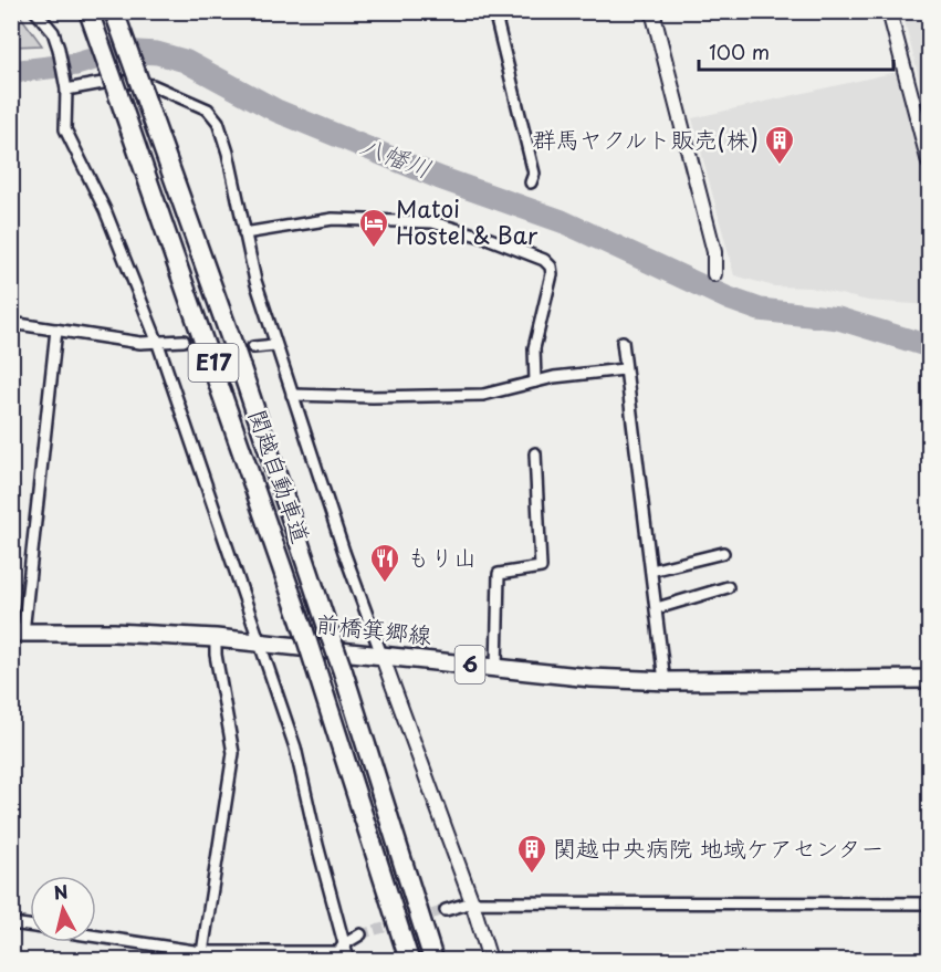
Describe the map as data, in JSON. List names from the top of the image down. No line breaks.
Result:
{"streets":{"highway":["E17","関越自動車道"],"main road":["前橋箕郷線","6"]},"water":["八幡川"],"places":{"building":["群馬ヤクルト販売(株)","関越中央病院 地域ケアセンター"],"hotel":["Matoi Hostel & Bar"],"restaurant":["もり山"]},"scale_bar":"100 m","north":"top"}
